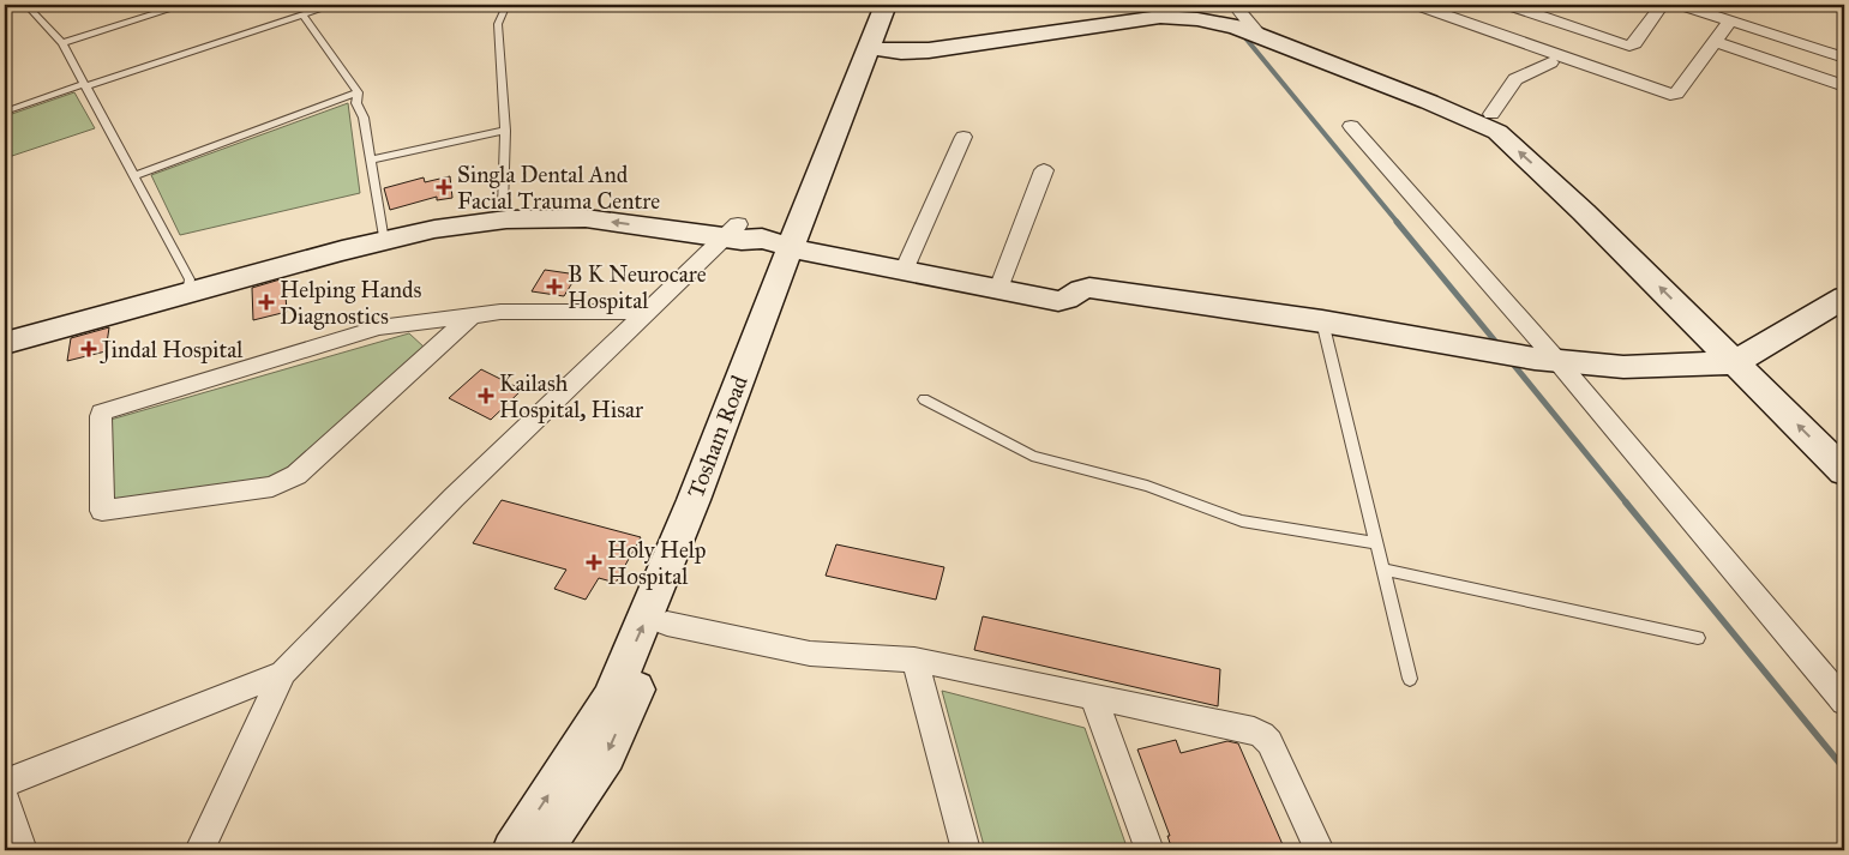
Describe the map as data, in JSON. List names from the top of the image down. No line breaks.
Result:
{"streets":{"main road":["Tosham Road"]},"places":{"health":["Singla Dental And Facial Trauma Centre","B K Neurocare Hospital","Helping Hands Diagnostics","Jindal Hospital","Kailash Hospital, Hisar","Holy Help Hospital"]}}
